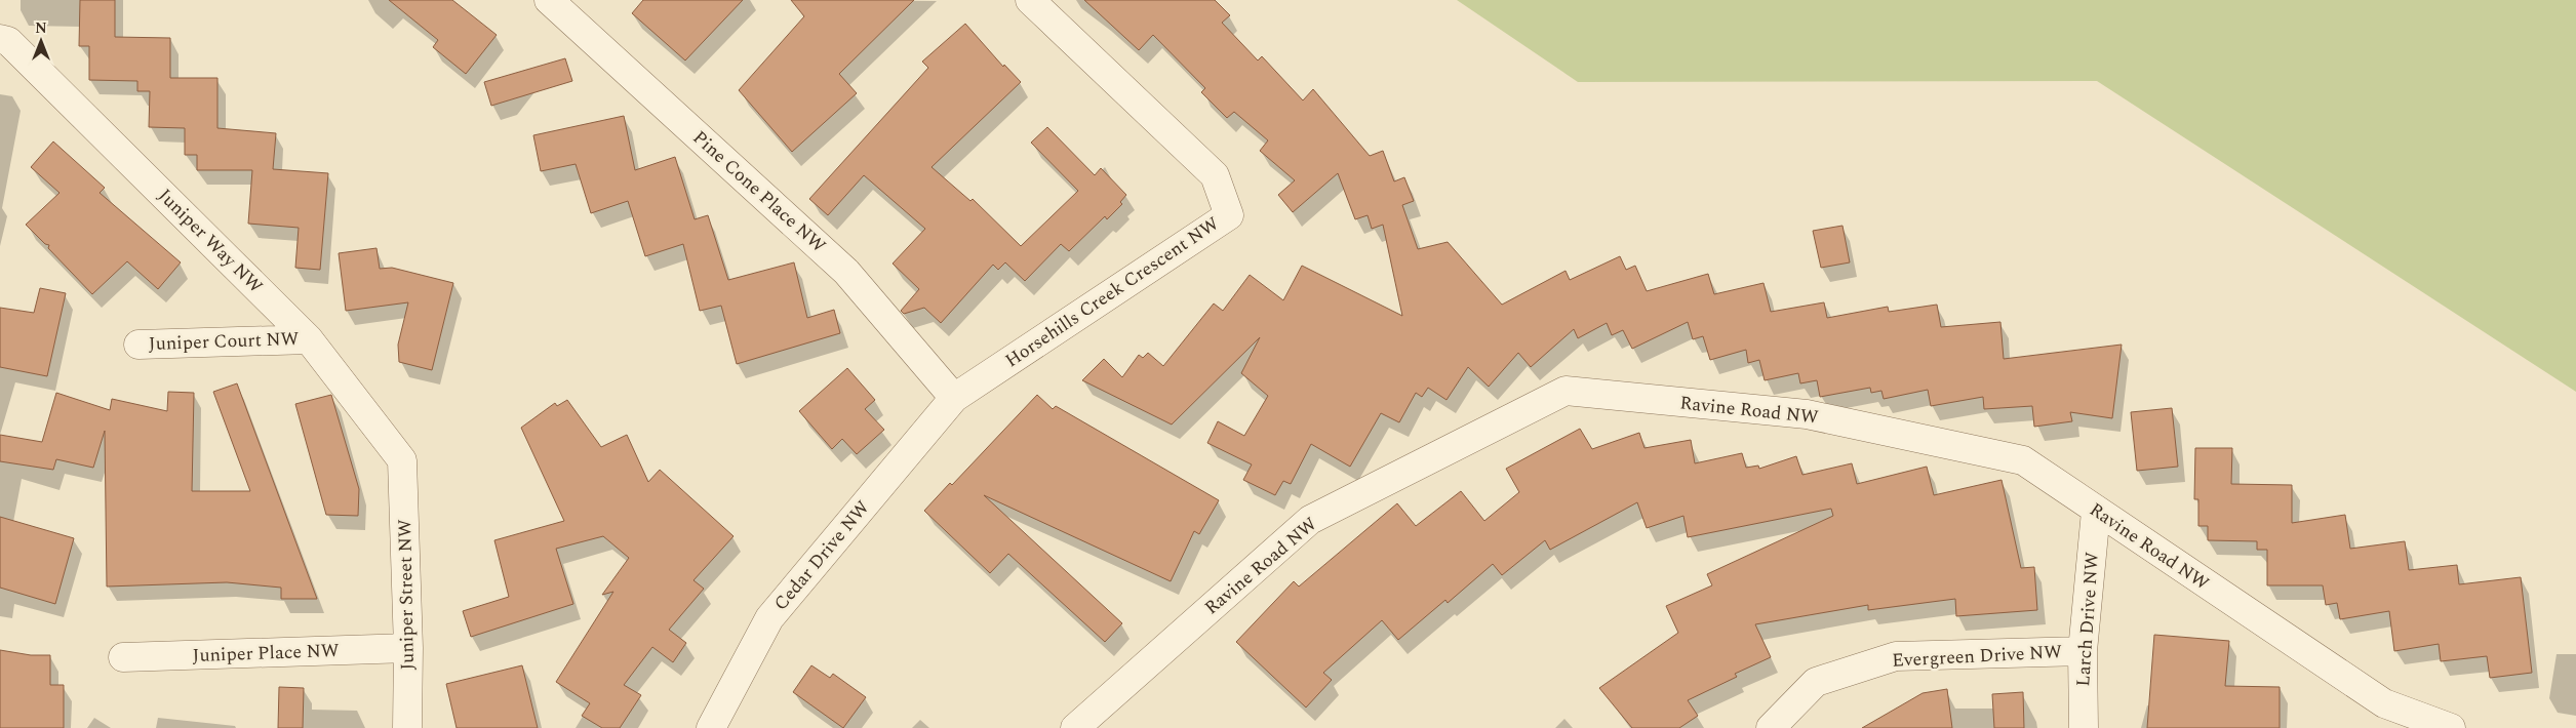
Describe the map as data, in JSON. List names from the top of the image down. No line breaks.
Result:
{"streets":{"street":["Pine Cone Place NW","Juniper Way NW","Horsehills Creek Crescent NW","Juniper Court NW","Ravine Road NW","Cedar Drive NW","Juniper Street NW","Larch Drive NW","Juniper Place NW","Evergreen Drive NW"]},"crossings":[["Pine Cone Place NW","Horsehills Creek Crescent NW"],["Pine Cone Place NW","Cedar Drive NW"],["Juniper Way NW","Juniper Court NW"],["Juniper Way NW","Juniper Street NW"],["Horsehills Creek Crescent NW","Cedar Drive NW"],["Ravine Road NW","Larch Drive NW"],["Juniper Street NW","Juniper Place NW"],["Larch Drive NW","Evergreen Drive NW"]],"north":"top"}
